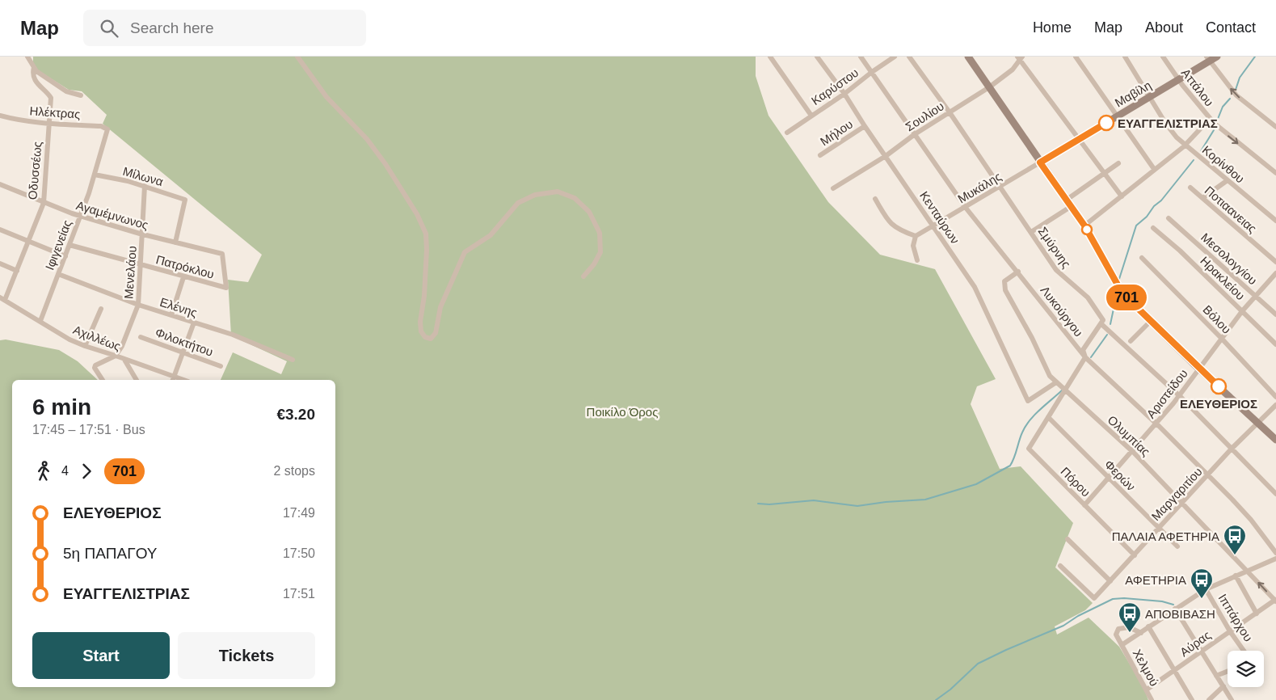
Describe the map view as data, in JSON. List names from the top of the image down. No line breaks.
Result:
{"streets":{"street":["Καρύστου","Αττάλου","Μαβίλη","Ηλέκτρας","Σουλίου","Μήλου","Κορίνθου","Οδυσσέως","Μίλωνα","Μυκάλης","Ποτιαανειας","Αγαμέμνωνος","Κενταύρων","Ιφιγενείας","Σμύρνης","Μεσολογγίου","Πατρόκλου","Μενελάου","Ηρακλείου","Ελένης","Λυκούργου","Βόλου","Αχιλλέως","Φιλοκτήτου","Αριστείδου","Ολυμπίας","Φερών","Πόρου","Μαργαριτίου","Ιππάρχου","Αύρας","Χελμού"]},"crossings":[["Καρύστου","Κενταύρων"],["Καρύστου","Λυκούργου"],["Αττάλου","Μαβίλη"],["Μαβίλη","Κορίνθου"],["Μαβίλη","Μυκάλης"],["Ηλέκτρας","Οδυσσέως"],["Ηλέκτρας","Ιφιγενείας"],["Σουλίου","Κενταύρων"],["Σουλίου","Σμύρνης"],["Σουλίου","Λυκούργου"],["Μήλου","Κενταύρων"],["Οδυσσέως","Αγαμέμνωνος"],["Οδυσσέως","Αχιλλέως"],["Μίλωνα","Αγαμέμνωνος"],["Μίλωνα","Ιφιγενείας"],["Μίλωνα","Μενελάου"],["Μυκάλης","Κενταύρων"],["Μυκάλης","Σμύρνης"],["Μυκάλης","Λυκούργου"],["Αγαμέμνωνος","Ιφιγενείας"],["Αγαμέμνωνος","Πατρόκλου"],["Αγαμέμνωνος","Μενελάου"],["Κενταύρων","Ολυμπίας"],["Ιφιγενείας","Πατρόκλου"],["Ιφιγενείας","Ελένης"],["Ιφιγενείας","Αχιλλέως"],["Σμύρνης","Αριστείδου"],["Σμύρνης","Μαργαριτίου"],["Μεσολογγίου","Αριστείδου"],["Πατρόκλου","Μενελάου"],["Μενελάου","Ελένης"],["Μενελάου","Αχιλλέως"],["Ηρακλείου","Αριστείδου"],["Λυκούργου","Αριστείδου"],["Λυκούργου","Ολυμπίας"],["Λυκούργου","Μαργαριτίου"],["Βόλου","Αριστείδου"],["Αριστείδου","Ολυμπίας"],["Αριστείδου","Φερών"],["Αριστείδου","Πόρου"],["Ολυμπίας","Μαργαριτίου"],["Ολυμπίας","Αύρας"],["Φερών","Πόρου"],["Φερών","Μαργαριτίου"],["Πόρου","Μαργαριτίου"],["Ιππάρχου","Αύρας"],["Αύρας","Χελμού"]],"parks":["Ποικίλο Όρος"],"places":{"other":["ΕΥΑΓΓΕΛΙΣΤΡΙΑΣ","ΕΛΕΥΘΕΡΙΟΣ"],"bus stop":["ΠΑΛΑΙΑ ΑΦΕΤΗΡΙΑ","ΑΦΕΤΗΡΙΑ","ΑΠΟΒΙΒΑΣΗ"]},"lines":["bus line 701"],"page":{"header":"Map","search":"Search here","nav":["Home","Map","About","Contact"],"on_map":"701","heading":["6 min","17:45 – 17:51 · Bus","€3.20"],"legs":["4","701","2 stops"],"list":[{"name":"ΕΛΕΥΘΕΡΙΟΣ","value":"17:49"},{"name":"5η ΠΑΠΑΓΟΥ","value":"17:50"},{"name":"ΕΥΑΓΓΕΛΙΣΤΡΙΑΣ","value":"17:51"}],"buttons":["Start","Tickets"]}}
